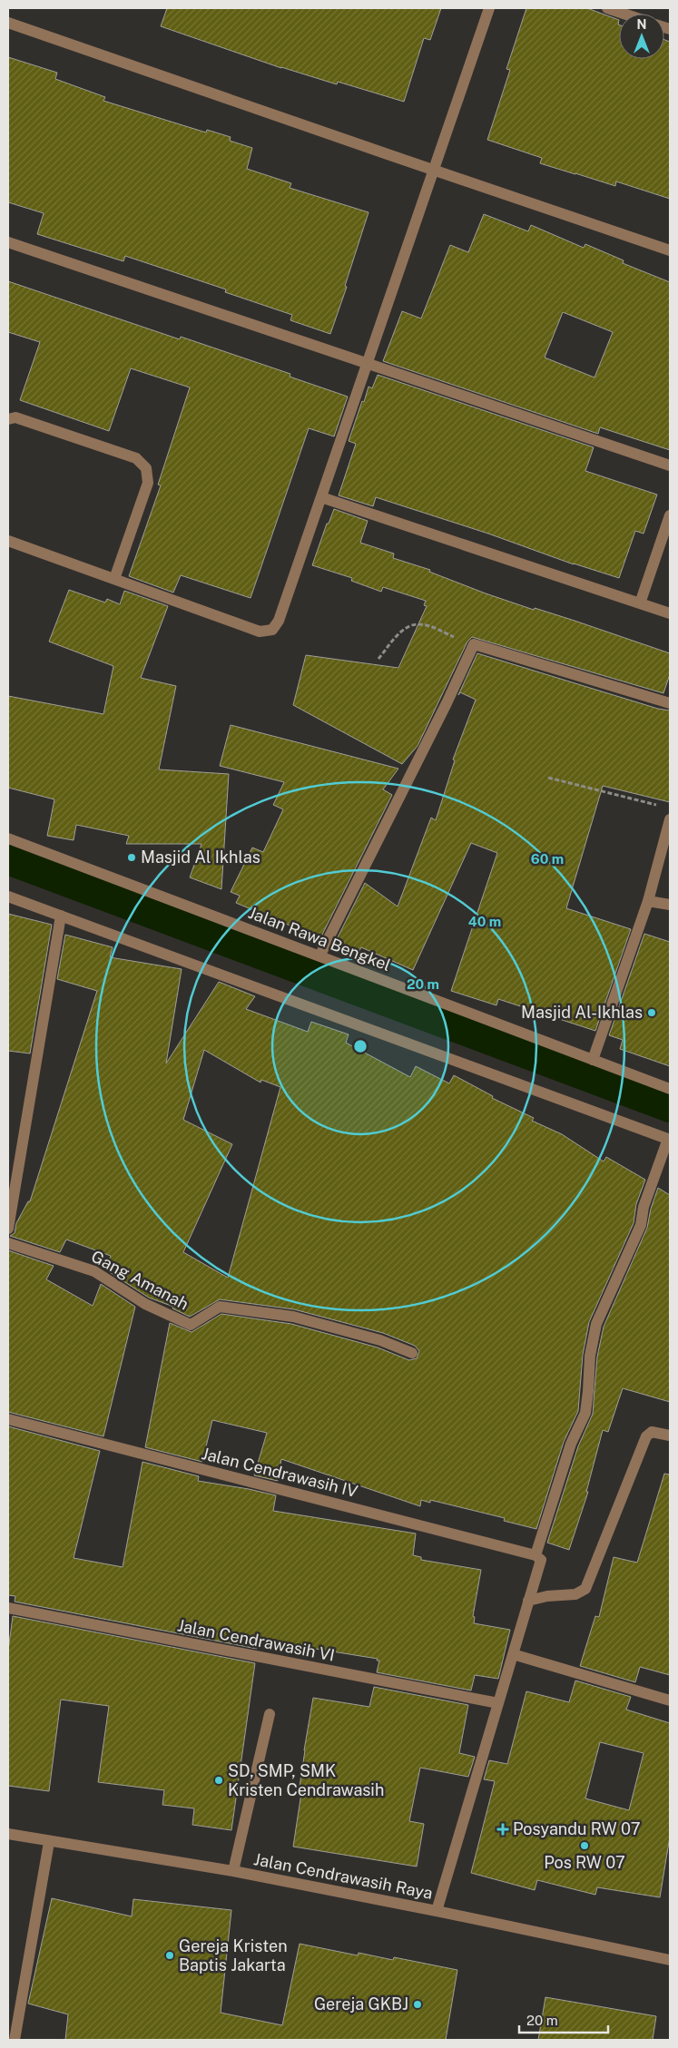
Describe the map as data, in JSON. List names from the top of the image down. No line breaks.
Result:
{"streets":{"street":["Jalan Rawa Bengkel","Gang Amanah","Jalan Cendrawasih IV","Jalan Cendrawasih VI","Jalan Cendrawasih Raya"]},"places":{"other":["Masjid Al Ikhlas","Masjid Al-Ikhlas","SD, SMP, SMK Kristen Cendrawasih","Pos RW 07","Gereja Kristen Baptis Jakarta","Gereja GKBJ"],"health":["Posyandu RW 07"]},"scale_bar":"20 m","north":"top","rings":["60 m","40 m","20 m"]}
